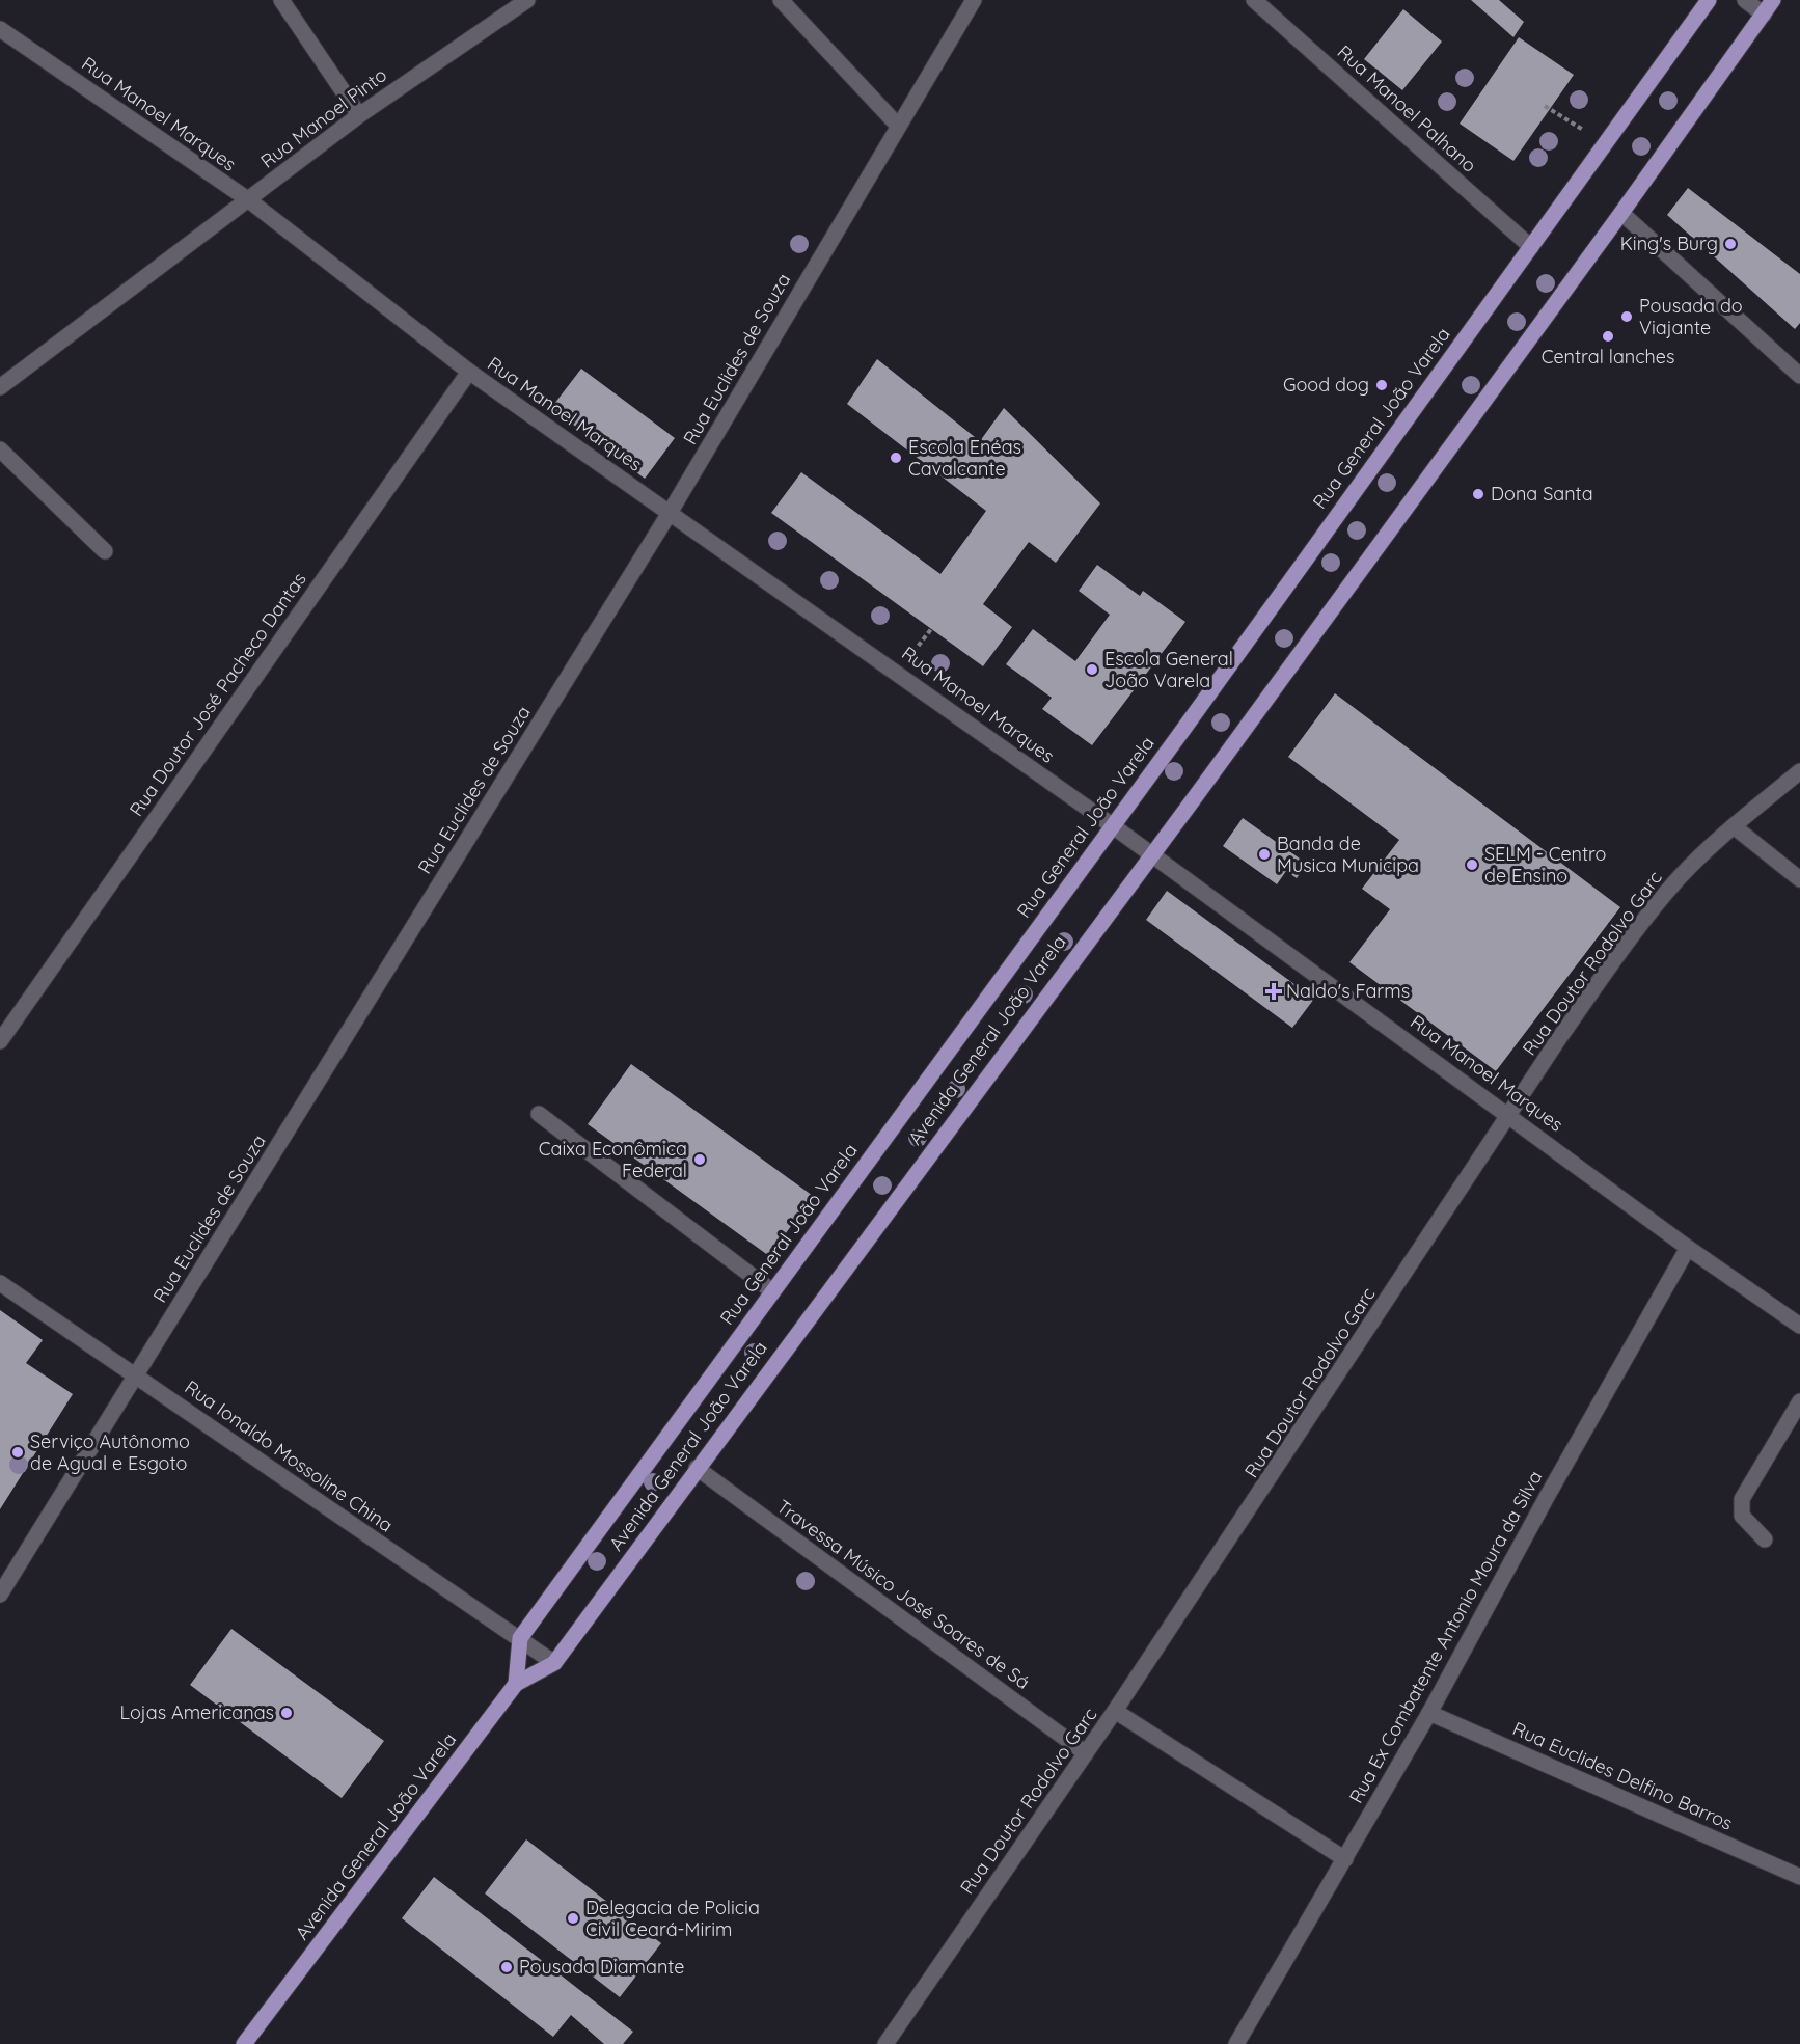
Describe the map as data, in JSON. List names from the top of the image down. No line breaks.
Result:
{"streets":{"main road":["Rua General João Varela","Avenida General João Varela"],"street":["Rua Manoel Palhano","Rua Manoel Marques","Rua Manoel Pinto","Rua Euclides de Souza","Rua Doutor José Pacheco Dantas","Rua Doutor Rodolvo Garc","Rua Ionaldo Mossoline China","Travessa Músico José Soares de Sá","Rua Ex Combatente Antonio Moura da Silva","Rua Euclides Delfino Barros"]},"crossings":[["Rua Manoel Palhano","Rua General João Varela"],["Rua Manoel Marques","Rua Manoel Pinto"],["Rua Manoel Marques","Rua Euclides de Souza"],["Rua Manoel Marques","Rua General João Varela"],["Rua Manoel Marques","Rua Doutor José Pacheco Dantas"],["Rua Manoel Marques","Rua Doutor Rodolvo Garc"],["Rua Manoel Marques","Avenida General João Varela"],["Rua Manoel Marques","Rua Ex Combatente Antonio Moura da Silva"],["Rua Euclides de Souza","Rua Ionaldo Mossoline China"],["Rua General João Varela","Rua Ionaldo Mossoline China"],["Rua Doutor Rodolvo Garc","Travessa Músico José Soares de Sá"],["Avenida General João Varela","Rua Ionaldo Mossoline China"],["Avenida General João Varela","Travessa Músico José Soares de Sá"],["Rua Ex Combatente Antonio Moura da Silva","Rua Euclides Delfino Barros"]],"places":{"other":["King's Burg","Pousada do Viajante","Central lanches","Good dog","Escola Enéas Cavalcante","Dona Santa","Escola General João Varela","Banda de Musica Municipa","SELM - Centro de Ensino","Caixa Econômica Federal","Serviço Autônomo de Agual e Esgoto","Lojas Americanas","Delegacia de Policia Civil Ceará-Mirim","Pousada Diamante"],"health":["Naldo's Farms"]}}
